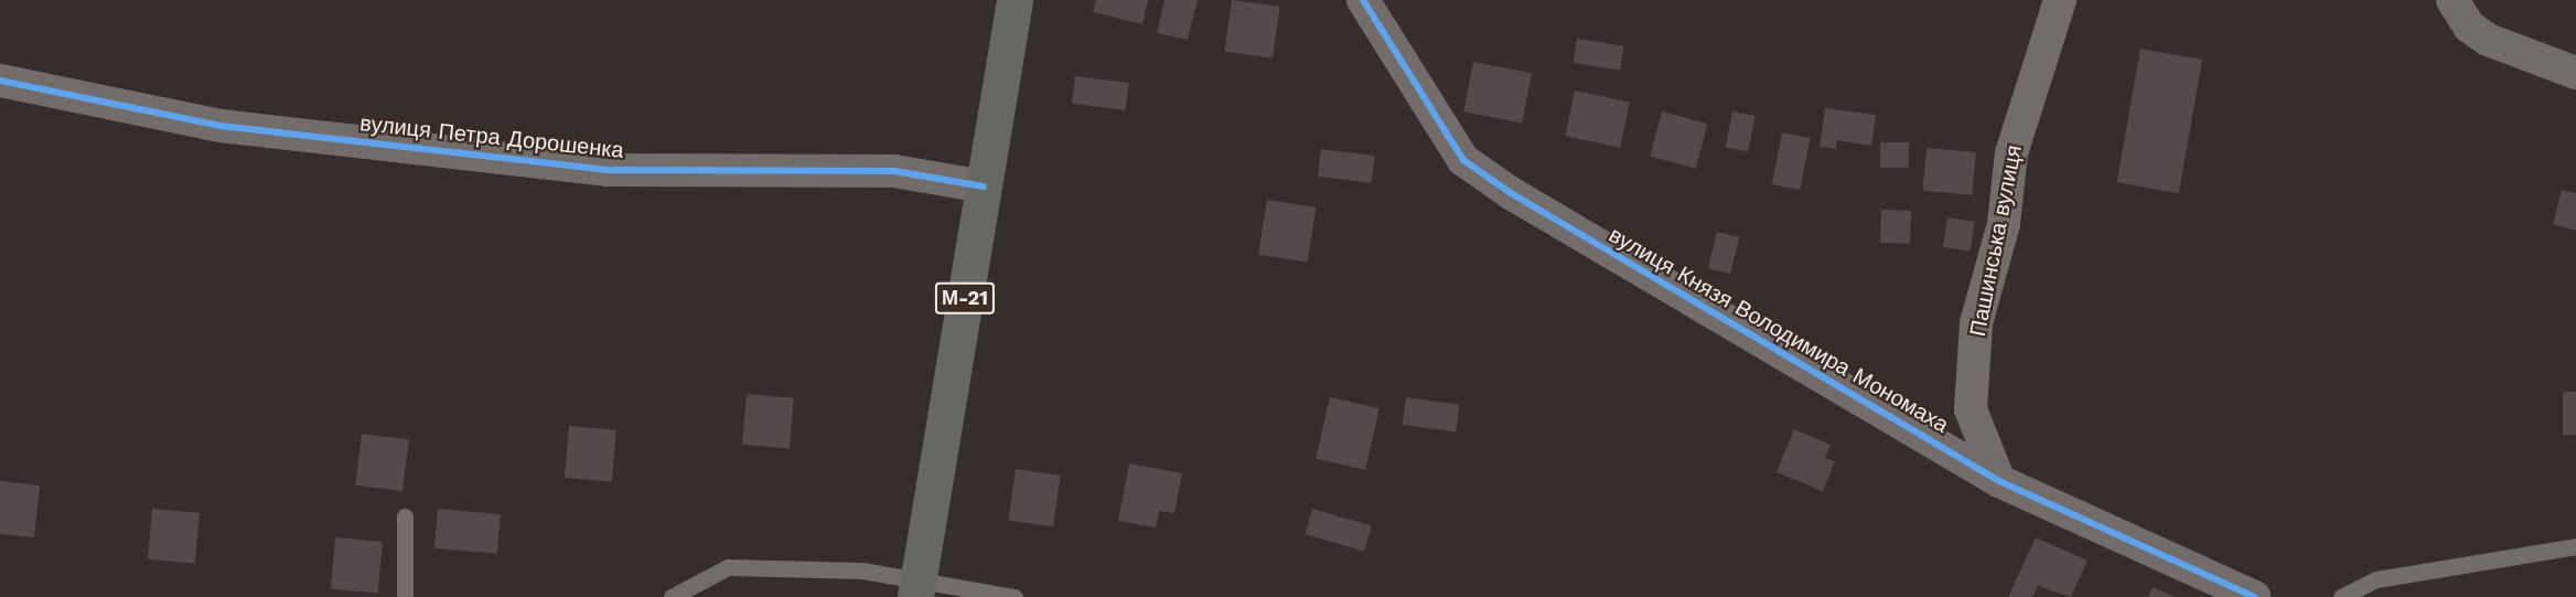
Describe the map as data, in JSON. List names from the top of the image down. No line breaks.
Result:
{"streets":{"highway":["М-21"],"street":["вулиця Петра Дорошенка","Пашинська вулиця","вулиця Князя Володимира Мономаха"]},"crossings":[["вулиця Петра Дорошенка","М-21"],["Пашинська вулиця","вулиця Князя Володимира Мономаха"]]}
